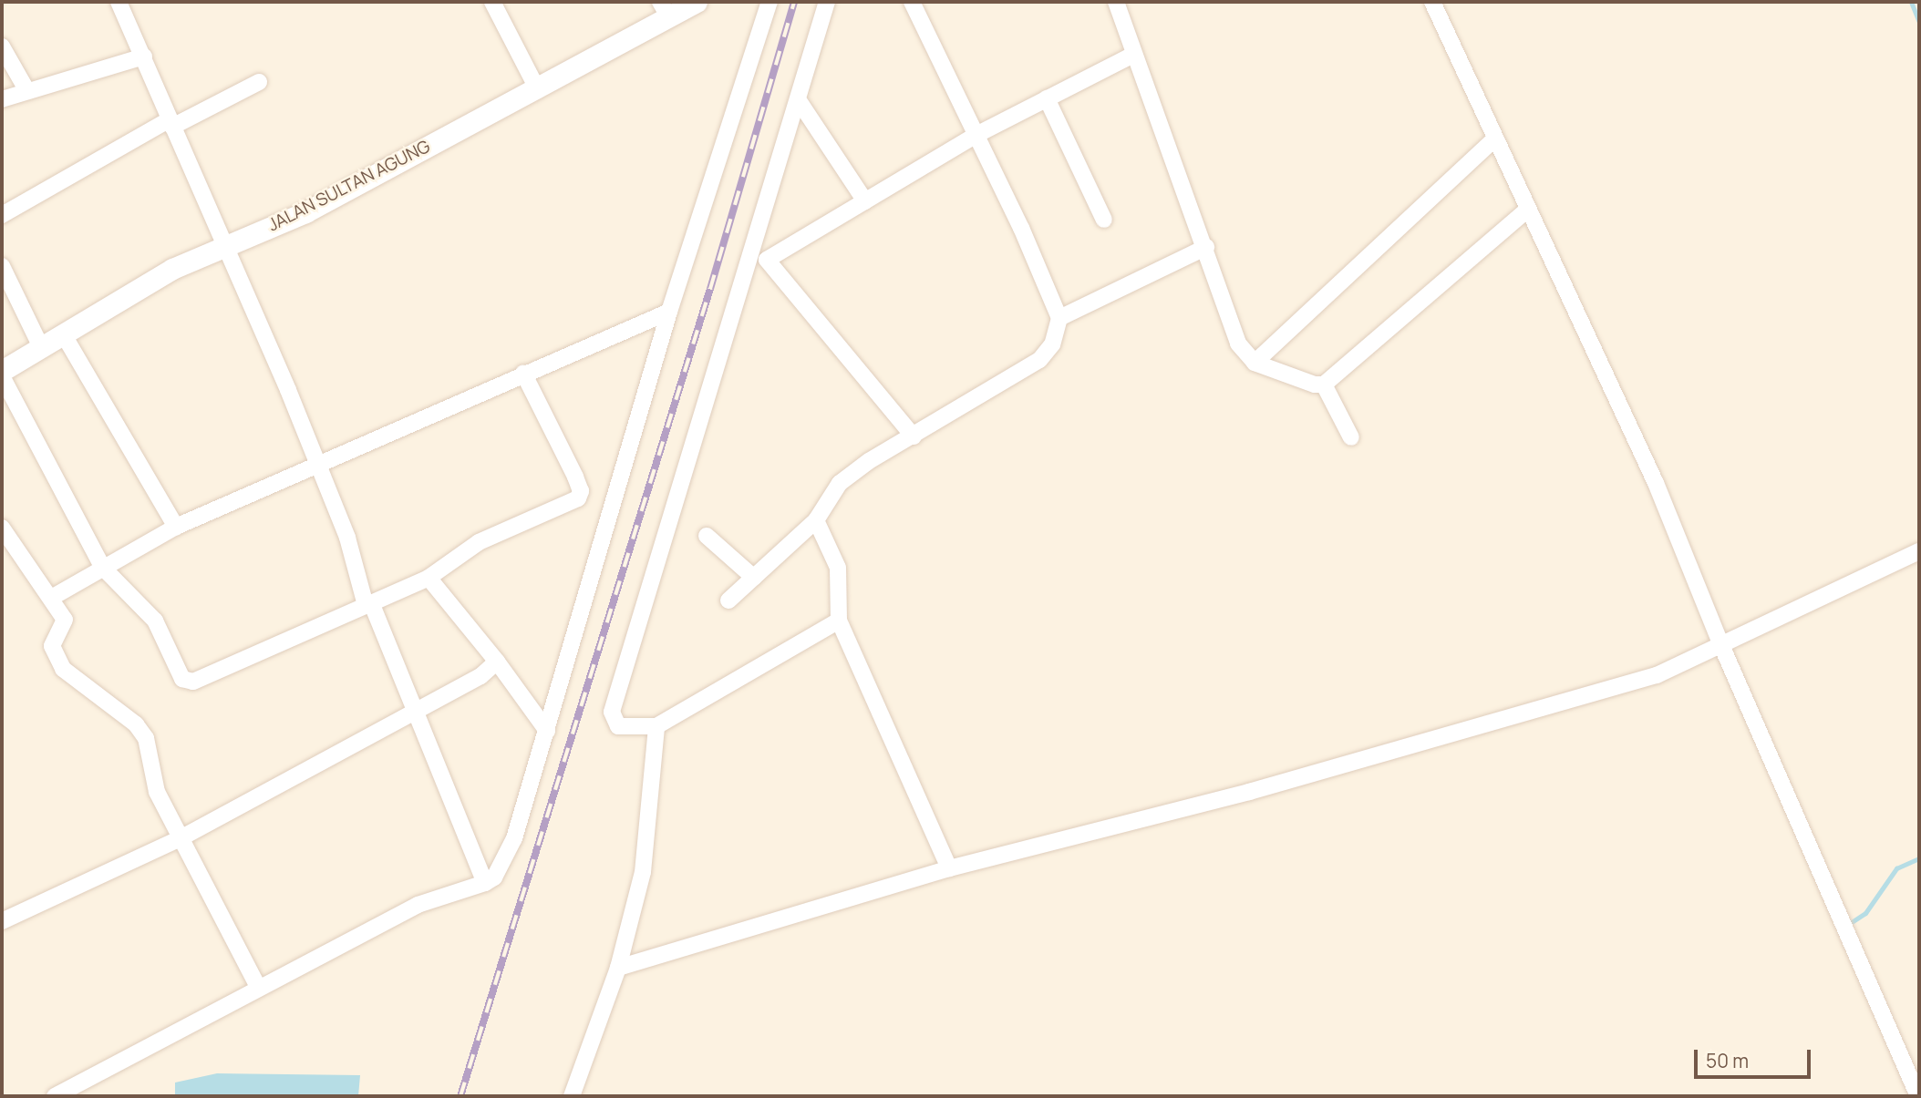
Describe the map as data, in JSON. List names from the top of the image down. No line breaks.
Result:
{"streets":{"street":["JALAN SULTAN AGUNG"]},"scale_bar":"50 m"}
